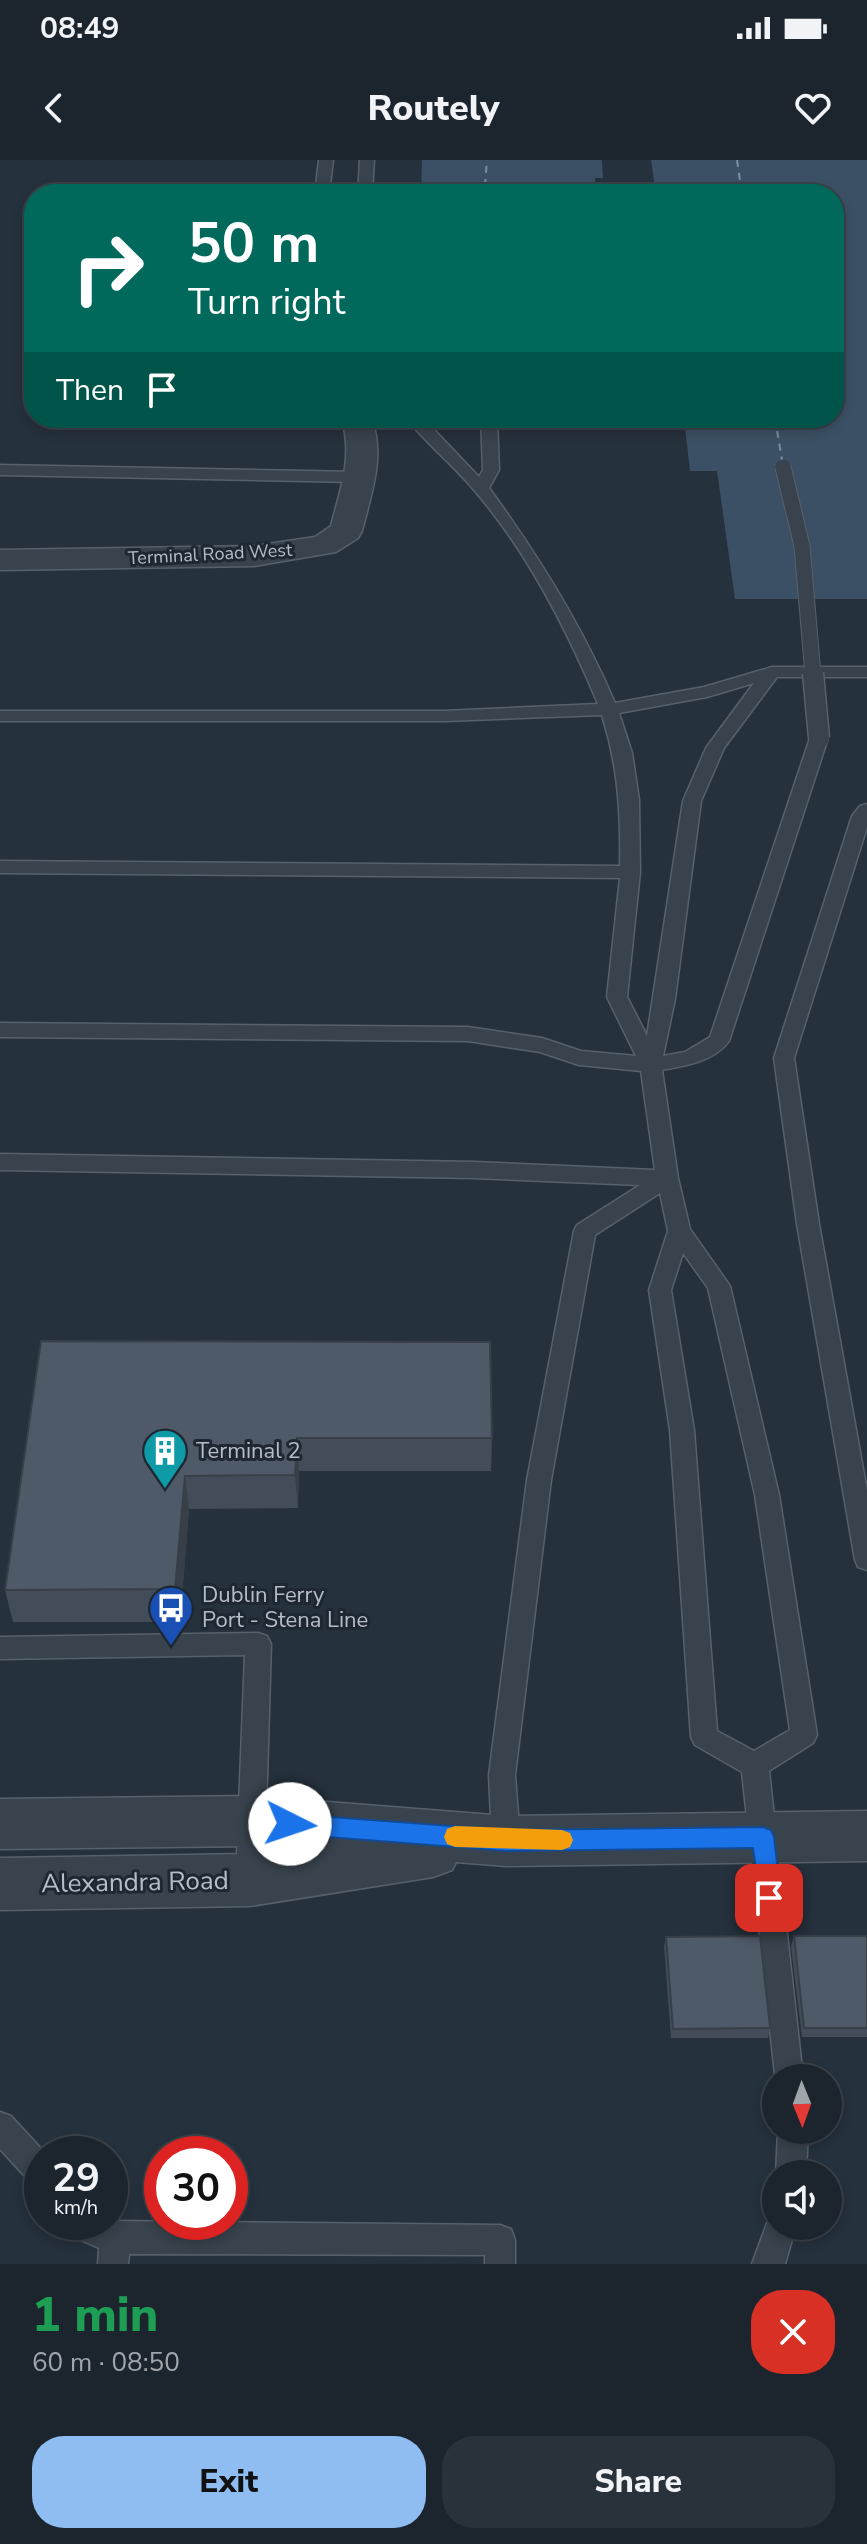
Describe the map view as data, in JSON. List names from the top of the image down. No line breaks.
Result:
{"streets":{"street":["Terminal Road West","Alexandra Road"]},"places":{"building":["Terminal 2"],"bus stop":["Dublin Ferry Port - Stena Line"]},"north":"bottom","page":{"status":"08:49","header":"Routely","turn":["50 m","Turn right"],"then":"Then","speed":"29 km/h","limit":"30","heading":["1 min","60 m · 08:50"],"buttons":["Exit","Share"]}}
